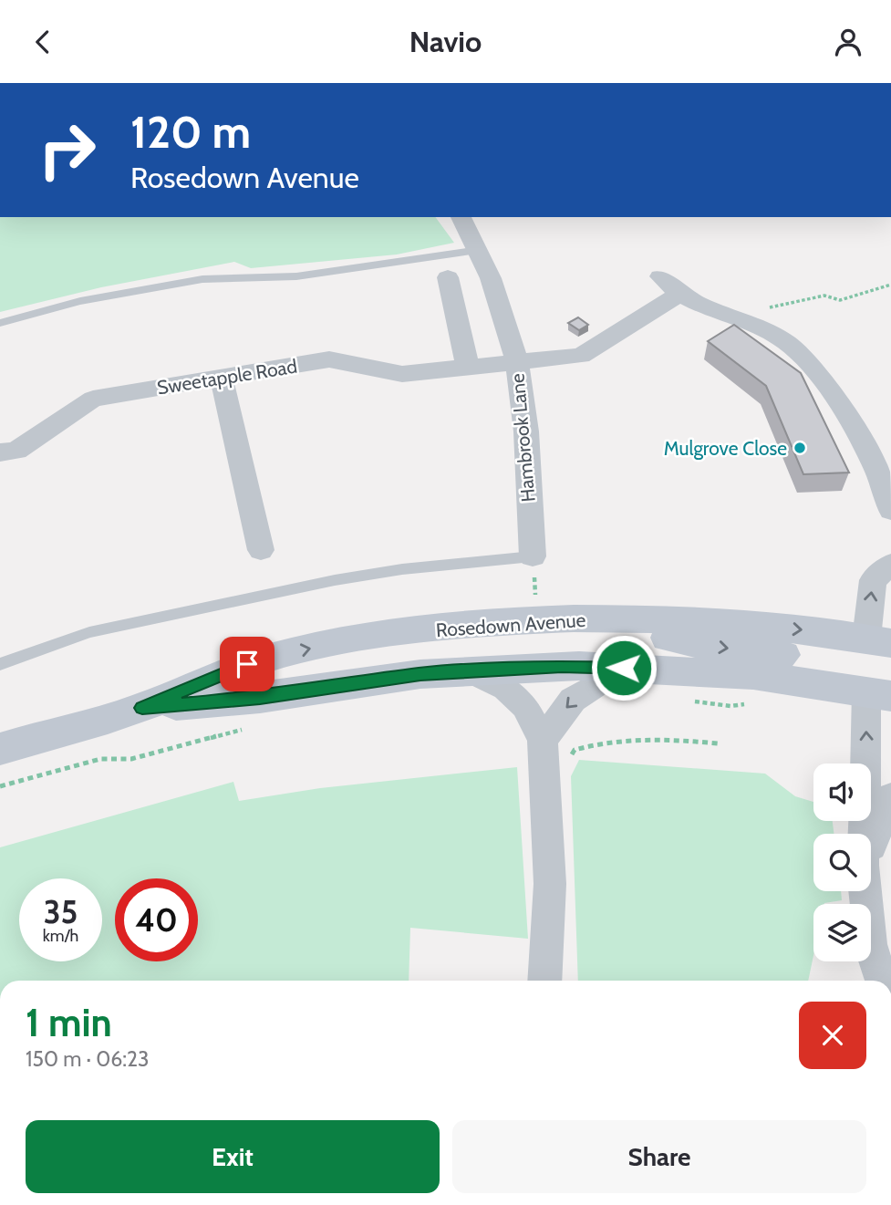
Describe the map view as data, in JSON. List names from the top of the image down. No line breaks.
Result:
{"streets":{"street":["Sweetapple Road","Hambrook Lane","Rosedown Avenue"]},"crossings":[["Sweetapple Road","Hambrook Lane"]],"places":["Mulgrove Close"],"page":{"header":"Navio","turn":["120 m","Rosedown Avenue"],"speed":"35 km/h","limit":"40","heading":["1 min","150 m · 06:23"],"buttons":["Exit","Share"]}}
